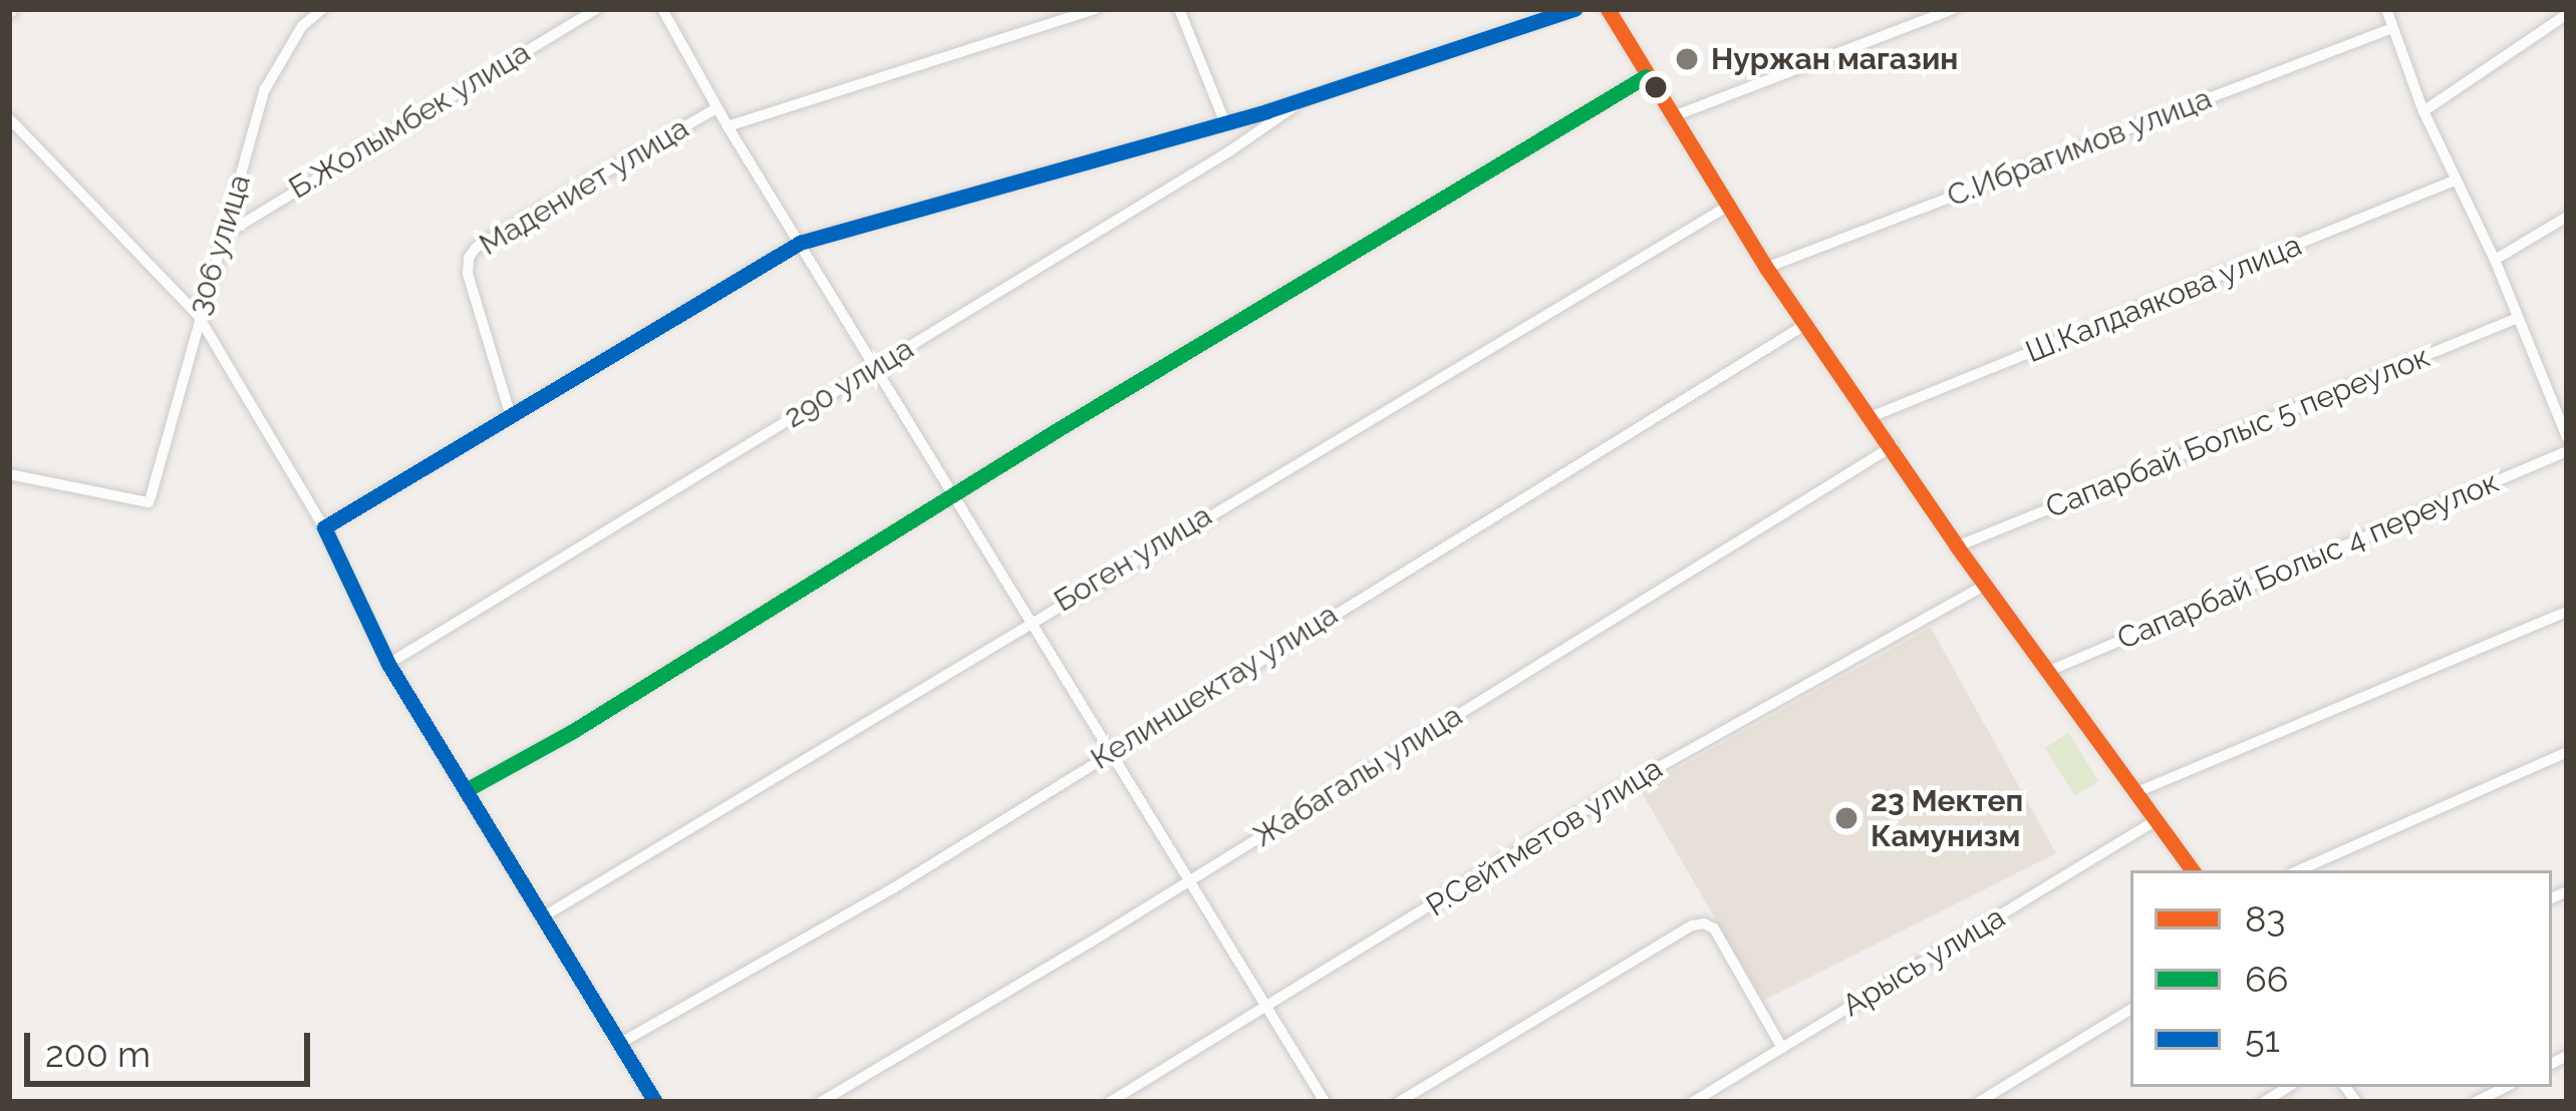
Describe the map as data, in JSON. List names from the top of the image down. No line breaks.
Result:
{"streets":{"street":["Б.Жолымбек улица","С.Ибрагимов улица","Мадениет улица","306 улица","Ш.Калдаякова улица","290 улица","Сапарбай Болыс 5 переулок","Боген улица","Сапарбай Болыс 4 переулок","Келиншектау улица","Жабагалы улица","Р.Сейтметов улица","Арысь улица"]},"crossings":[["Б.Жолымбек улица","306 улица"]],"places":["Нуржан магазин","23 Мектеп Камунизм"],"lines":["transit line 83","transit line 51","transit line 66"],"legend":["83","66","51"],"scale_bar":"200 m"}
